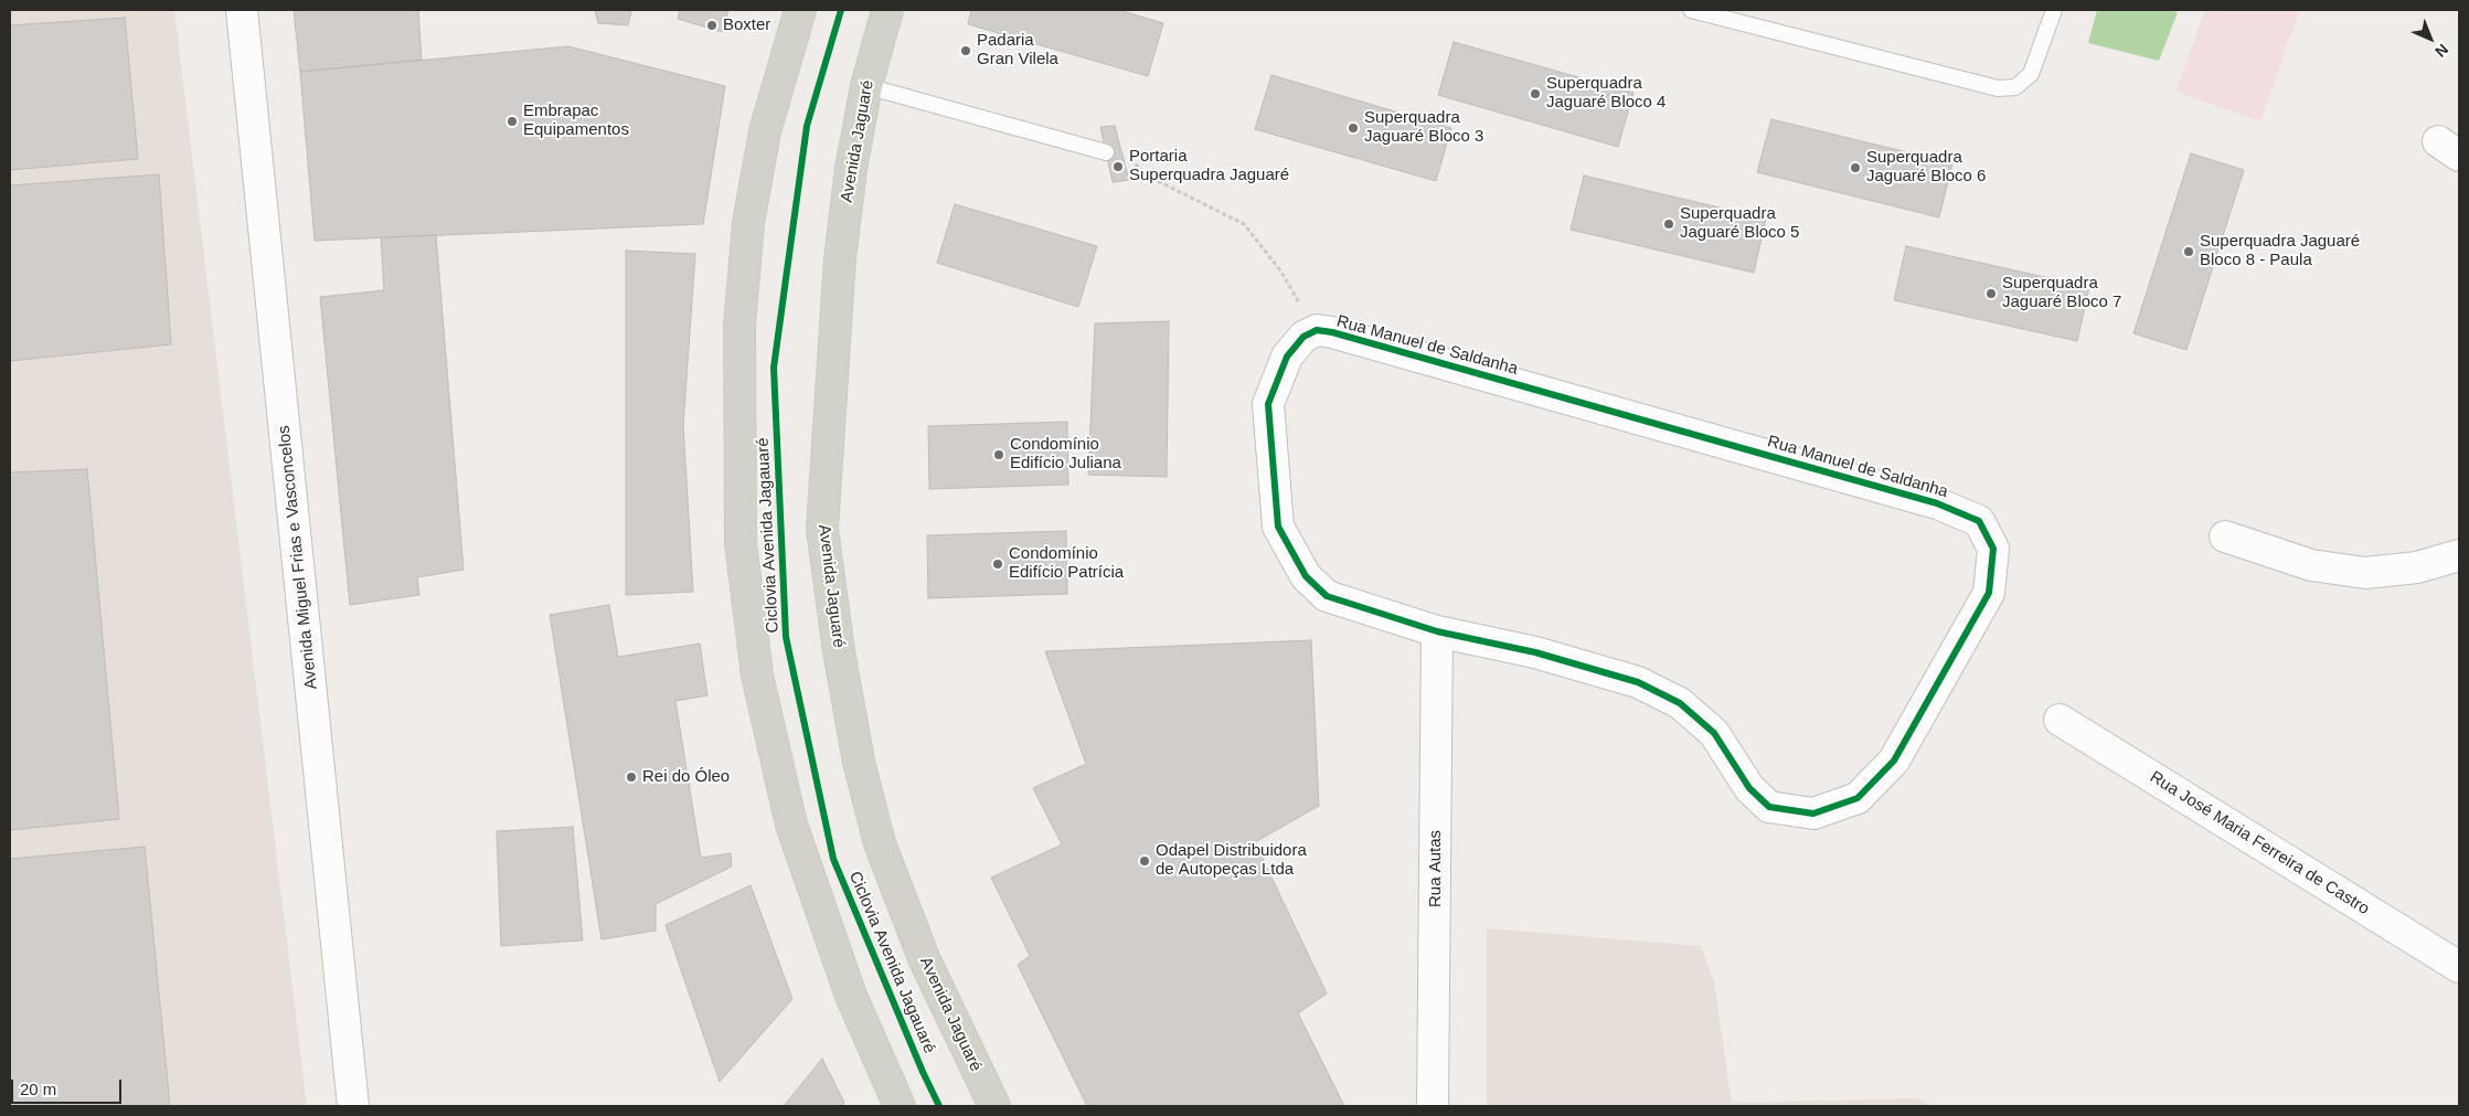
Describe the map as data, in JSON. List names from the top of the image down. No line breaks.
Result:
{"streets":{"highway":["Avenida Jaguaré"],"street":["Rua Manuel de Saldanha","Avenida Miguel Frias e Vasconcelos","Rua José Maria Ferreira de Castro","Rua Autas"],"cycle path":["Ciclovia Avenida Jagauaré"]},"crossings":[["Rua Manuel de Saldanha","Rua Autas"]],"places":["Boxter","Padaria Gran Vilela","Superquadra Jaguaré Bloco 4","Embrapac Equipamentos","Superquadra Jaguaré Bloco 3","Portaria Superquadra Jaguaré","Superquadra Jaguaré Bloco 6","Superquadra Jaguaré Bloco 5","Superquadra Jaguaré Bloco 8 - Paula","Superquadra Jaguaré Bloco 7","Condomínio Edifício Juliana","Condomínio Edifício Patrícia","Rei do Óleo","Odapel Distribuidora de Autopeças Ltda"],"scale_bar":"20 m","north":"bottom right"}
